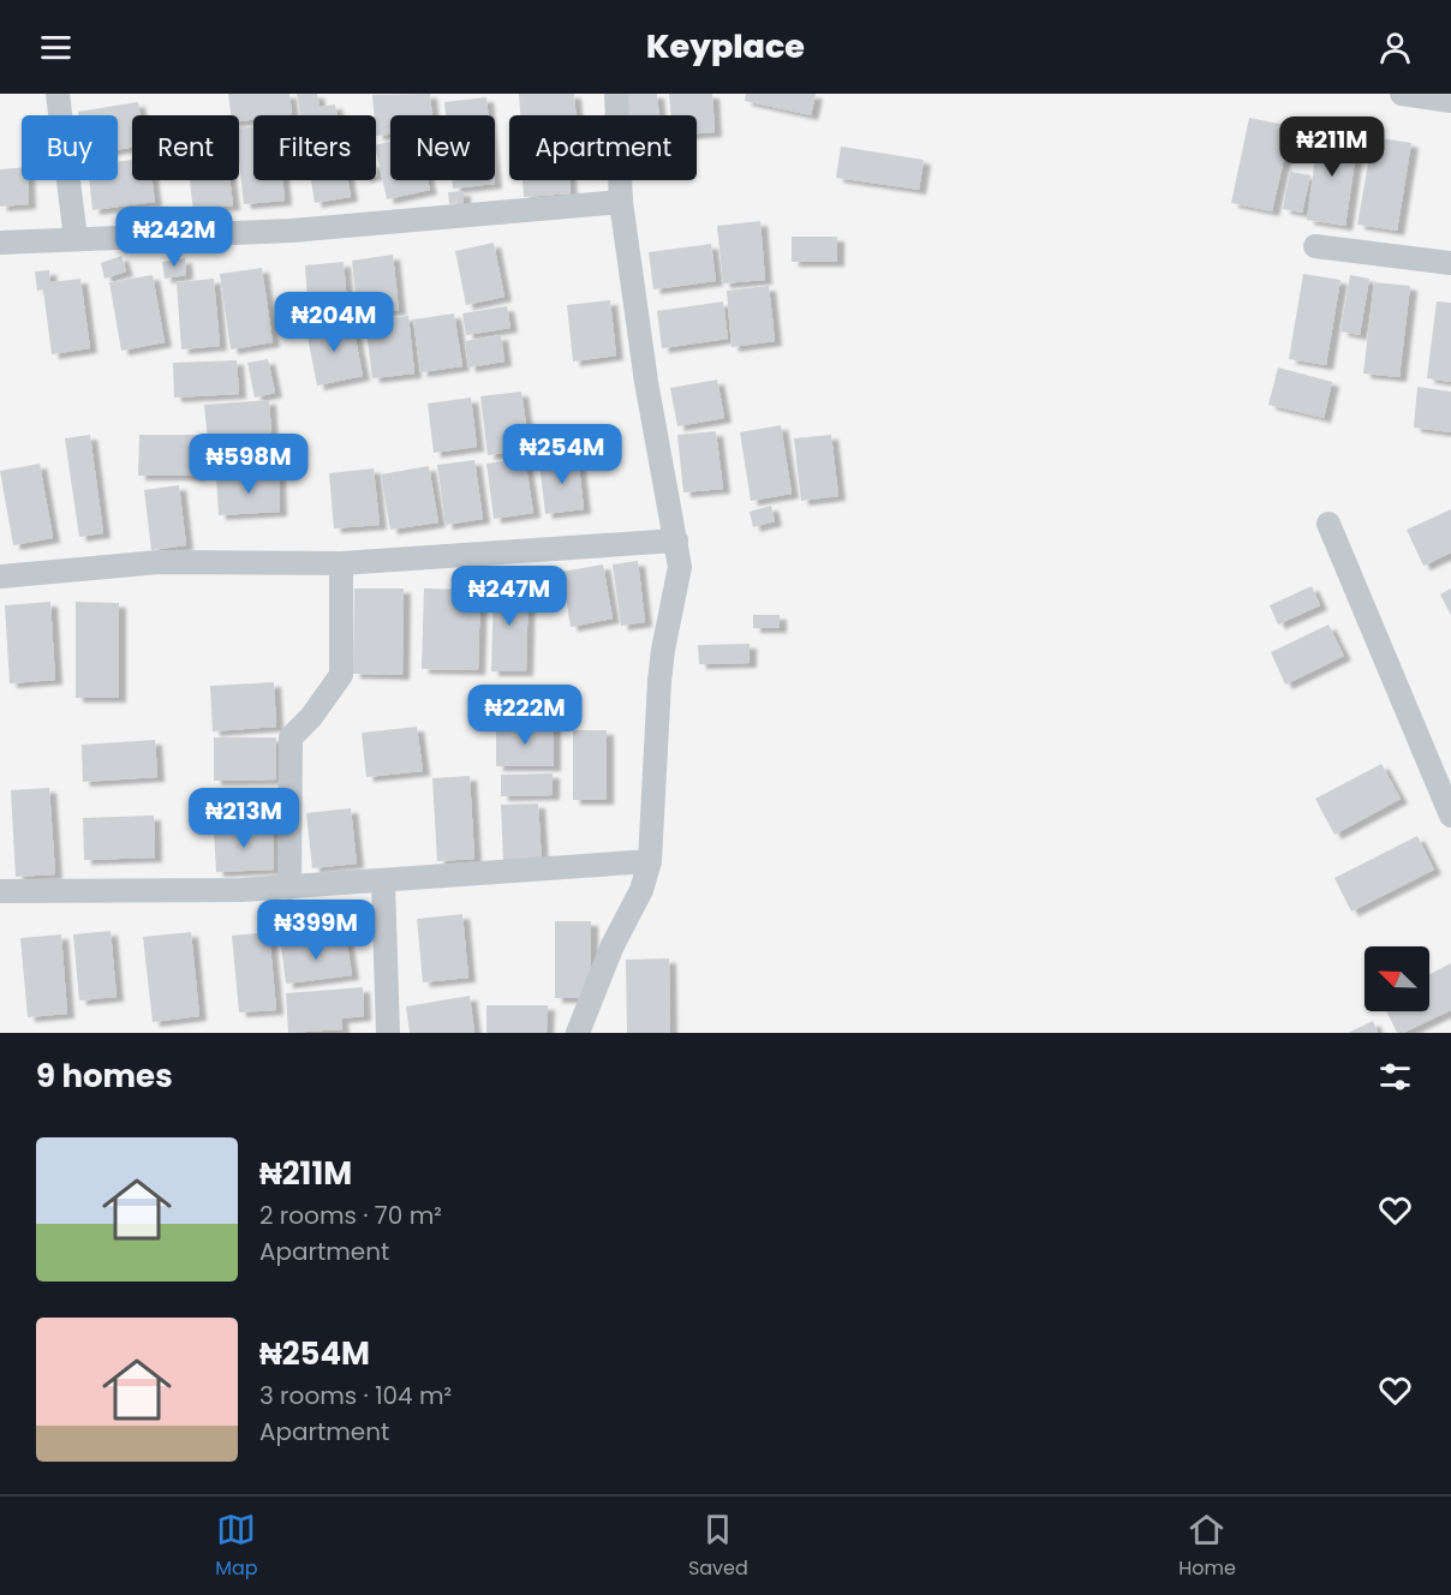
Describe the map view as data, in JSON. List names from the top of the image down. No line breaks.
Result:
{"north":"top left","page":{"header":"Keyplace","chip":["Buy","Rent","Filters","New","Apartment"],"price":["₦211M","₦242M","₦204M","₦254M","₦598M","₦247M","₦222M","₦213M","₦399M"],"heading":"9 homes","list":[{"name":"₦211M","note":"2 rooms · 70 m² · Apartment"},{"name":"₦254M","note":"3 rooms · 104 m² · Apartment"}],"tabs":["Map","Saved","Home"]}}
